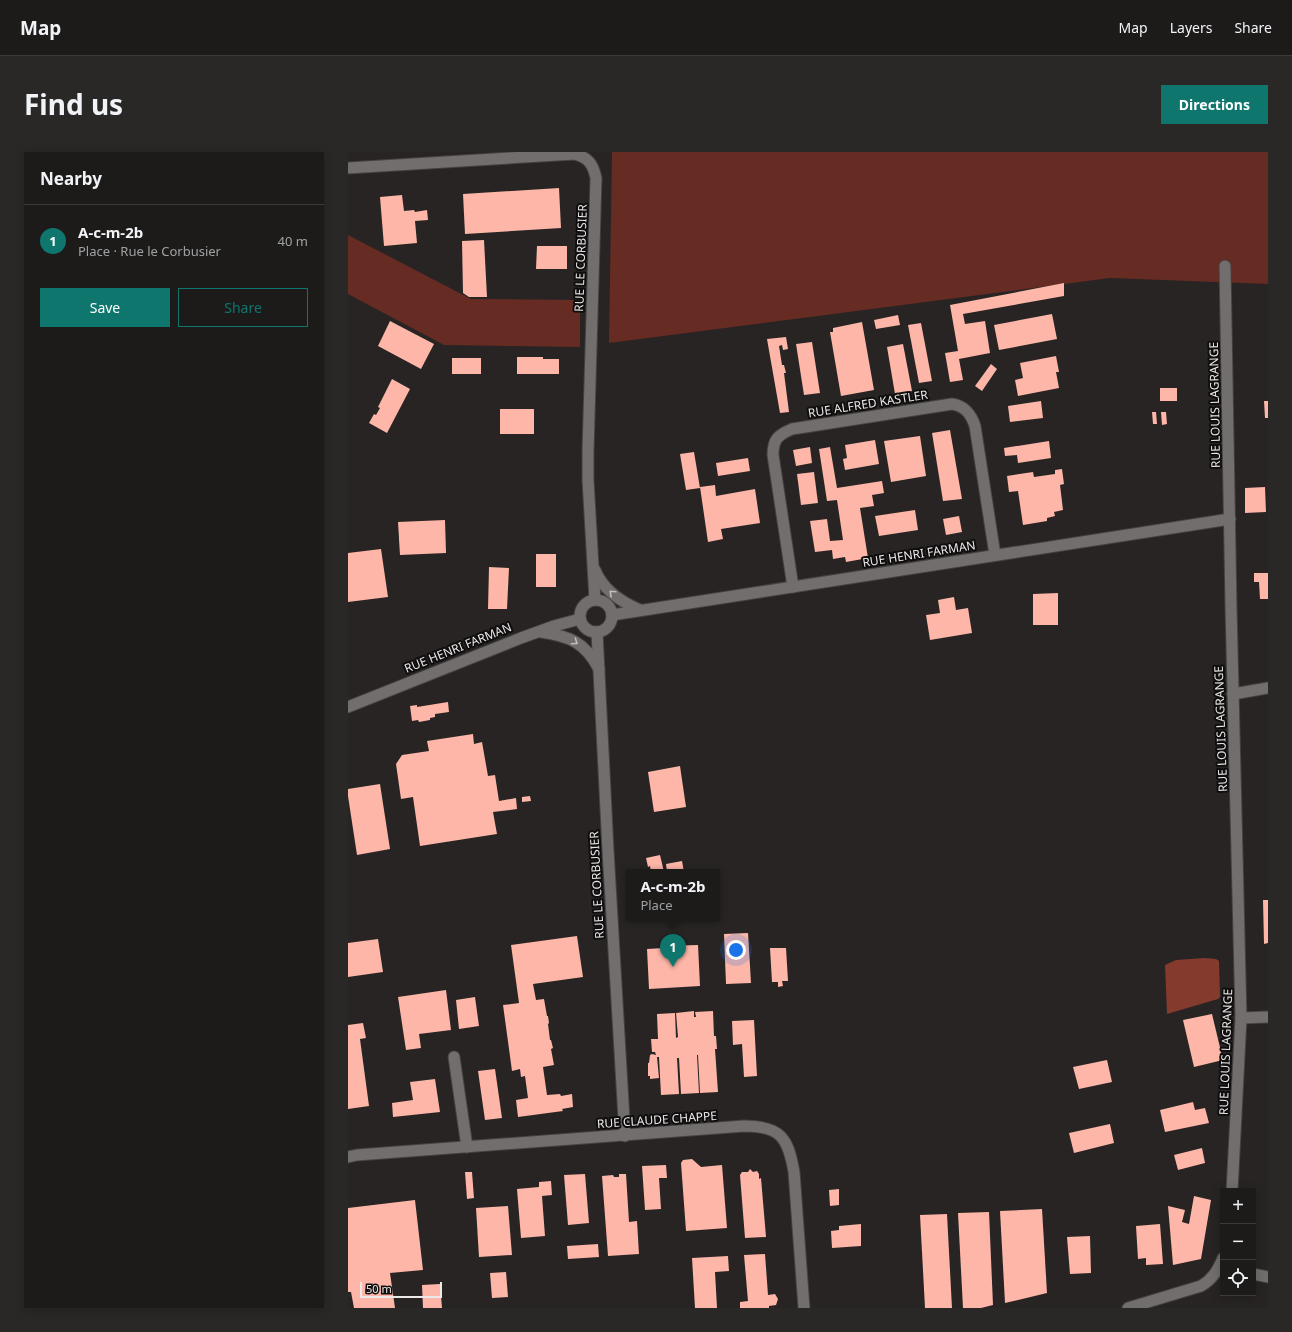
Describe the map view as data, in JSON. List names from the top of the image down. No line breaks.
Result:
{"streets":{"street":["RUE LE CORBUSIER","RUE ALFRED KASTLER","RUE LOUIS LAGRANGE","RUE HENRI FARMAN","RUE CLAUDE CHAPPE"]},"crossings":[["RUE LE CORBUSIER","RUE HENRI FARMAN"],["RUE LE CORBUSIER","RUE CLAUDE CHAPPE"],["RUE ALFRED KASTLER","RUE HENRI FARMAN"],["RUE LOUIS LAGRANGE","RUE HENRI FARMAN"]],"scale_bar":"50 m","page":{"header":"Map","nav":["Map","Layers","Share"],"title":"Find us","buttons":["Directions",["Save","Share"]],"heading":"Nearby","list":[{"mark":"1","name":"A-c-m-2b","note":"Place · Rue le Corbusier","value":"40 m"}],"popup":["A-c-m-2b","Place"],"pins":"1","map_buttons":["+","−"],"scale":"50 m"}}
